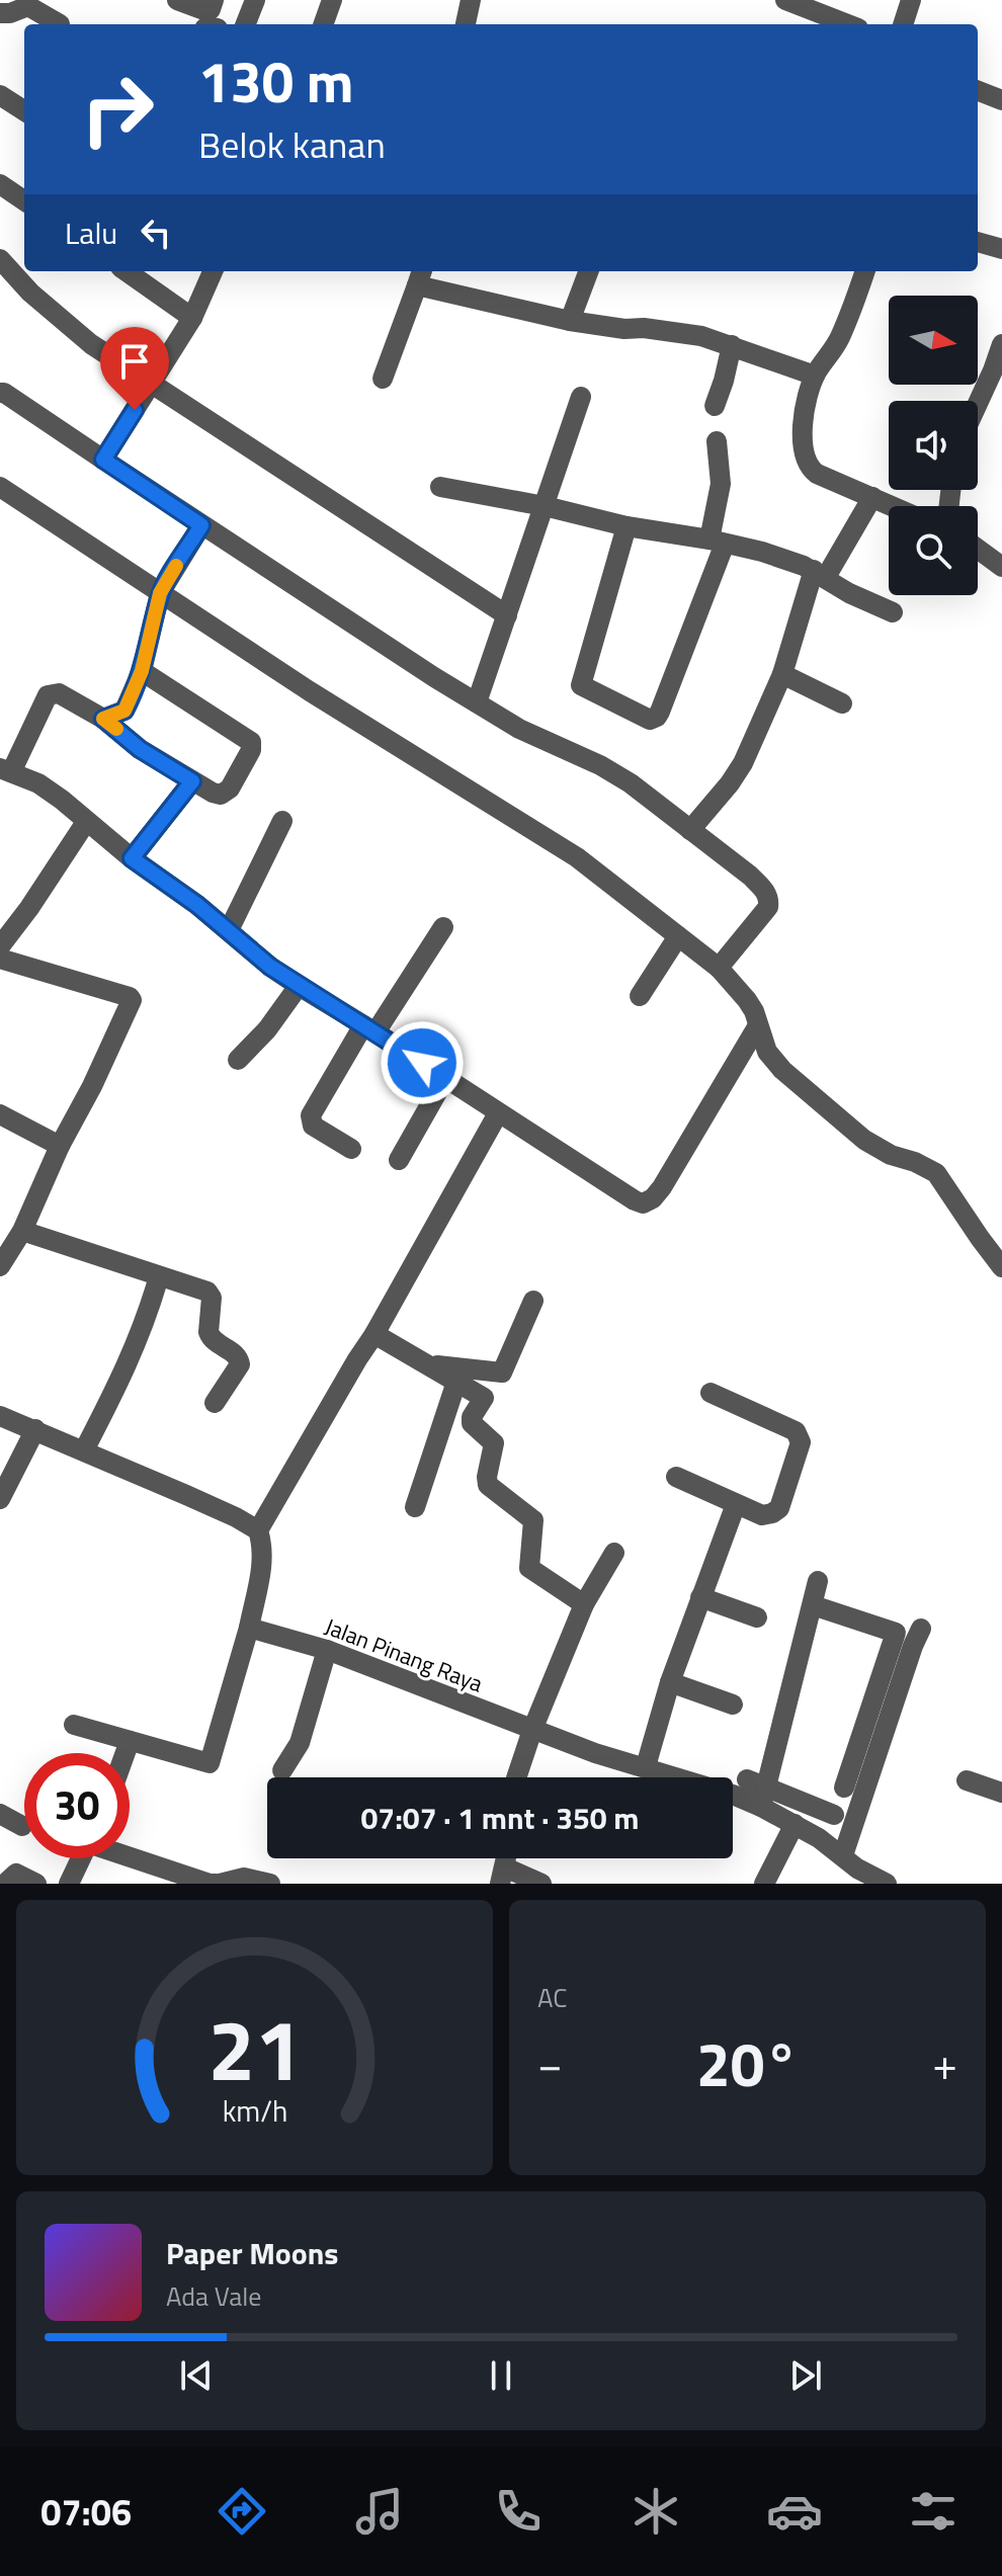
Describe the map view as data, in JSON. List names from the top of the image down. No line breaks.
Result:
{"streets":{"street":["Jalan Pinang Raya"]},"north":"right","page":{"turn":["130 m","Belok kanan"],"then":"Lalu","limit":"30","trip":"07:07 · 1 mnt · 350 m","tile":"AC","heat":["−","20°","+"],"song":["Paper Moons","Ada Vale"],"tabs":"07:06","gauge":["21","km/h"]}}
